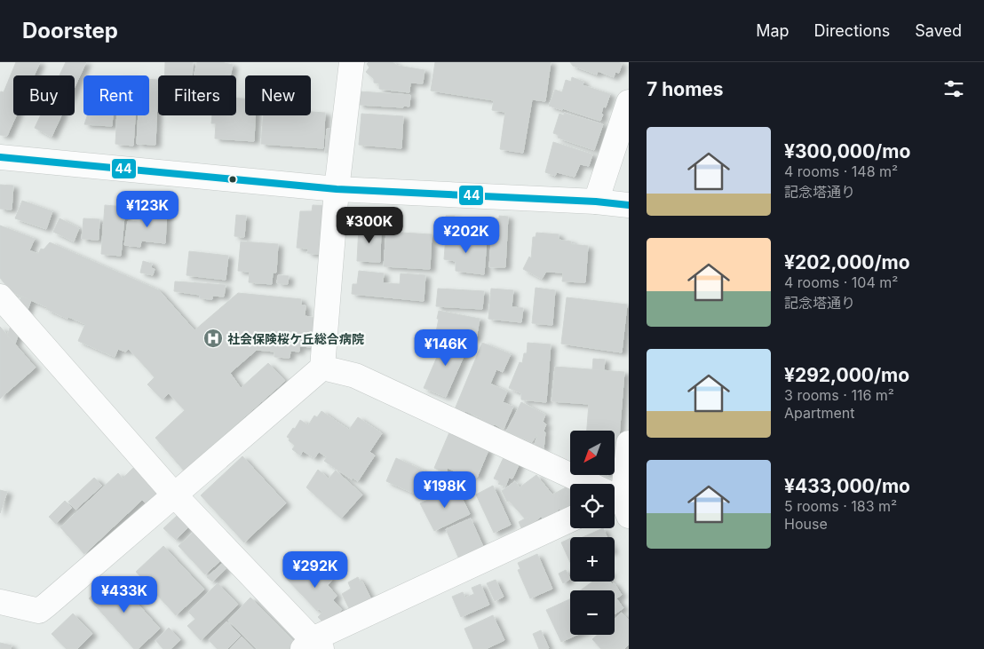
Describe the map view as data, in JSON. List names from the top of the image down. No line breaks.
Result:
{"places":{"hospital":["社会保険桜ケ丘総合病院"]},"lines":["transit line 44"],"north":"bottom left","page":{"header":"Doorstep","nav":["Map","Directions","Saved"],"heading":"7 homes","chip":["Buy","Rent","Filters","New"],"list":[{"name":"¥300,000/mo","note":"4 rooms · 148 m² · 記念塔通り"},{"name":"¥202,000/mo","note":"4 rooms · 104 m² · 記念塔通り"},{"name":"¥292,000/mo","note":"3 rooms · 116 m² · Apartment"},{"name":"¥433,000/mo","note":"5 rooms · 183 m² · House"}],"price":["¥123K","¥300K","¥202K","¥146K","¥198K","¥292K","¥433K"],"map_buttons":["+","−"]}}
